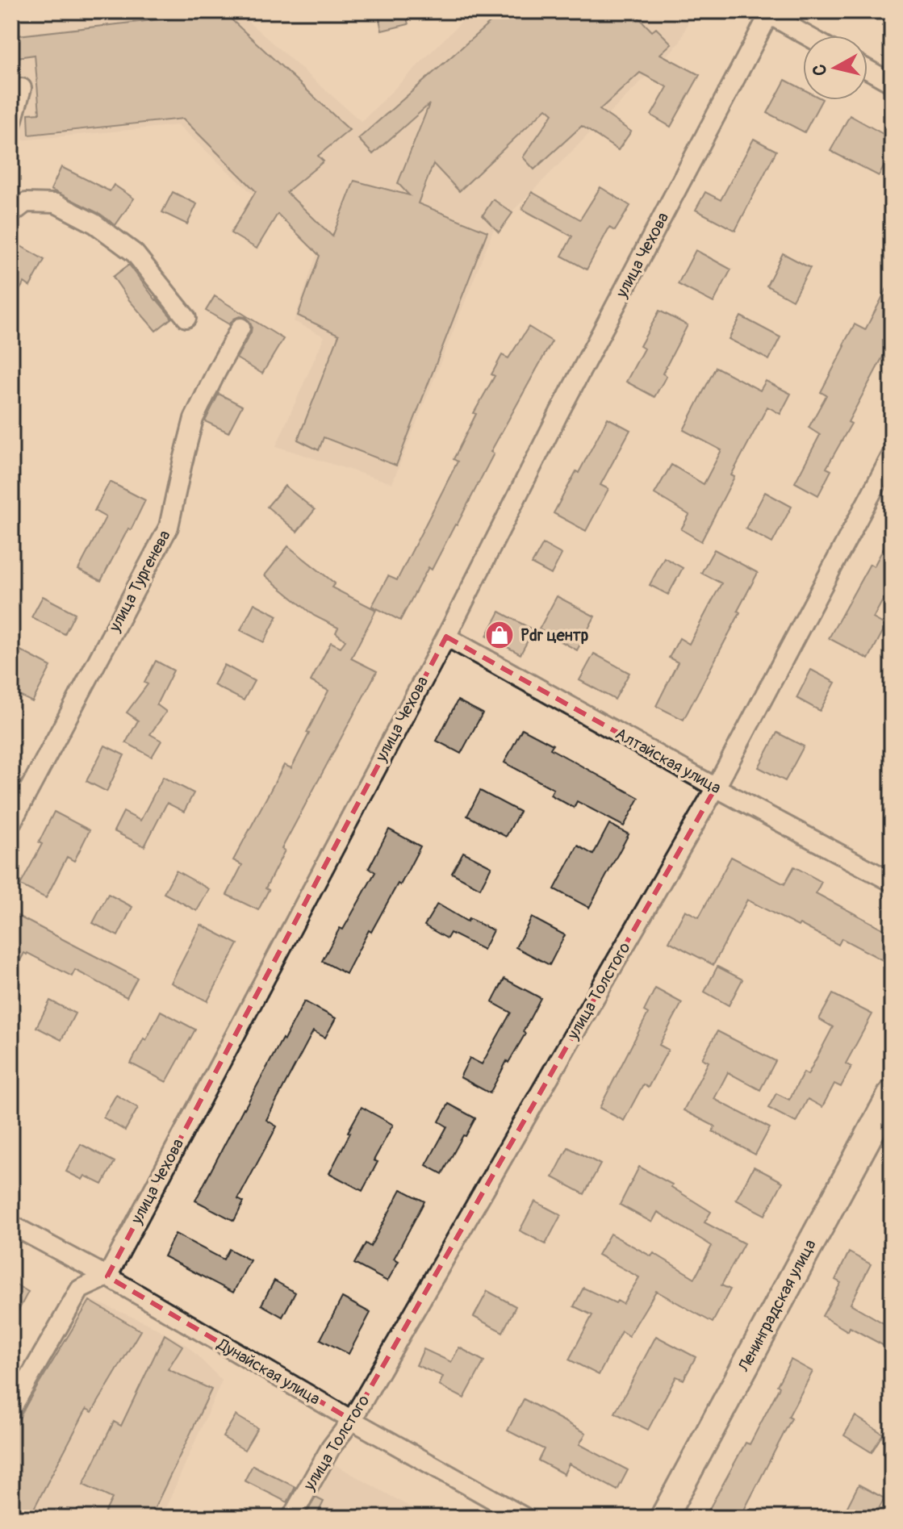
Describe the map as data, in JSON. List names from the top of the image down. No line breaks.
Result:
{"streets":{"street":["улица Чехова","улица Тургенева","Алтайская улица","улица Толстого","Ленинградская улица","Дунайская улица"]},"crossings":[["улица Чехова","Алтайская улица"],["улица Чехова","Дунайская улица"],["Алтайская улица","улица Толстого"],["улица Толстого","Дунайская улица"]],"places":{"shop":["Pdr центр"]},"north":"left"}
